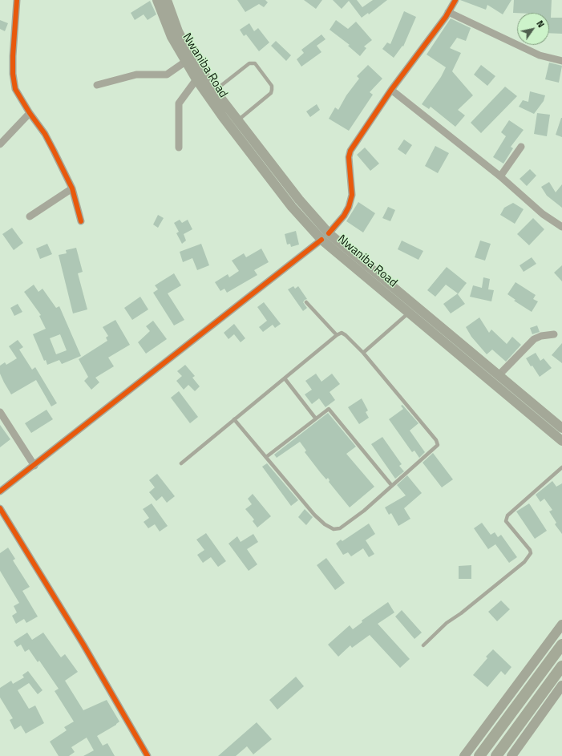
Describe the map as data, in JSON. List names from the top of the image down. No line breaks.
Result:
{"streets":{"main road":["Nwaniba Road"]},"north":"top right"}
